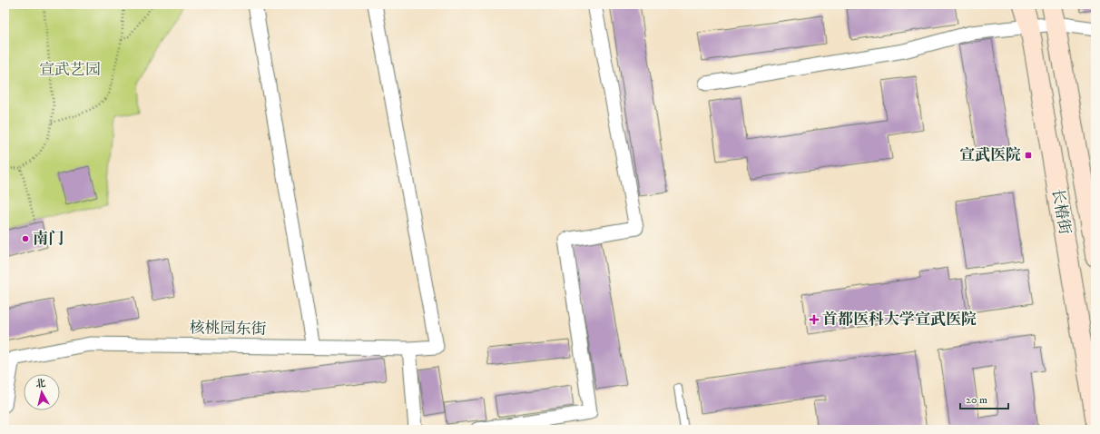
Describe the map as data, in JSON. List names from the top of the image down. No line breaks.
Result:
{"streets":{"main road":["长椿街"],"street":["核桃园东街"]},"parks":["宣武艺园"],"places":{"transit":["宣武医院"],"other":["南门"],"health":["首都医科大学宣武医院"]},"scale_bar":"20 m","north":"top"}
